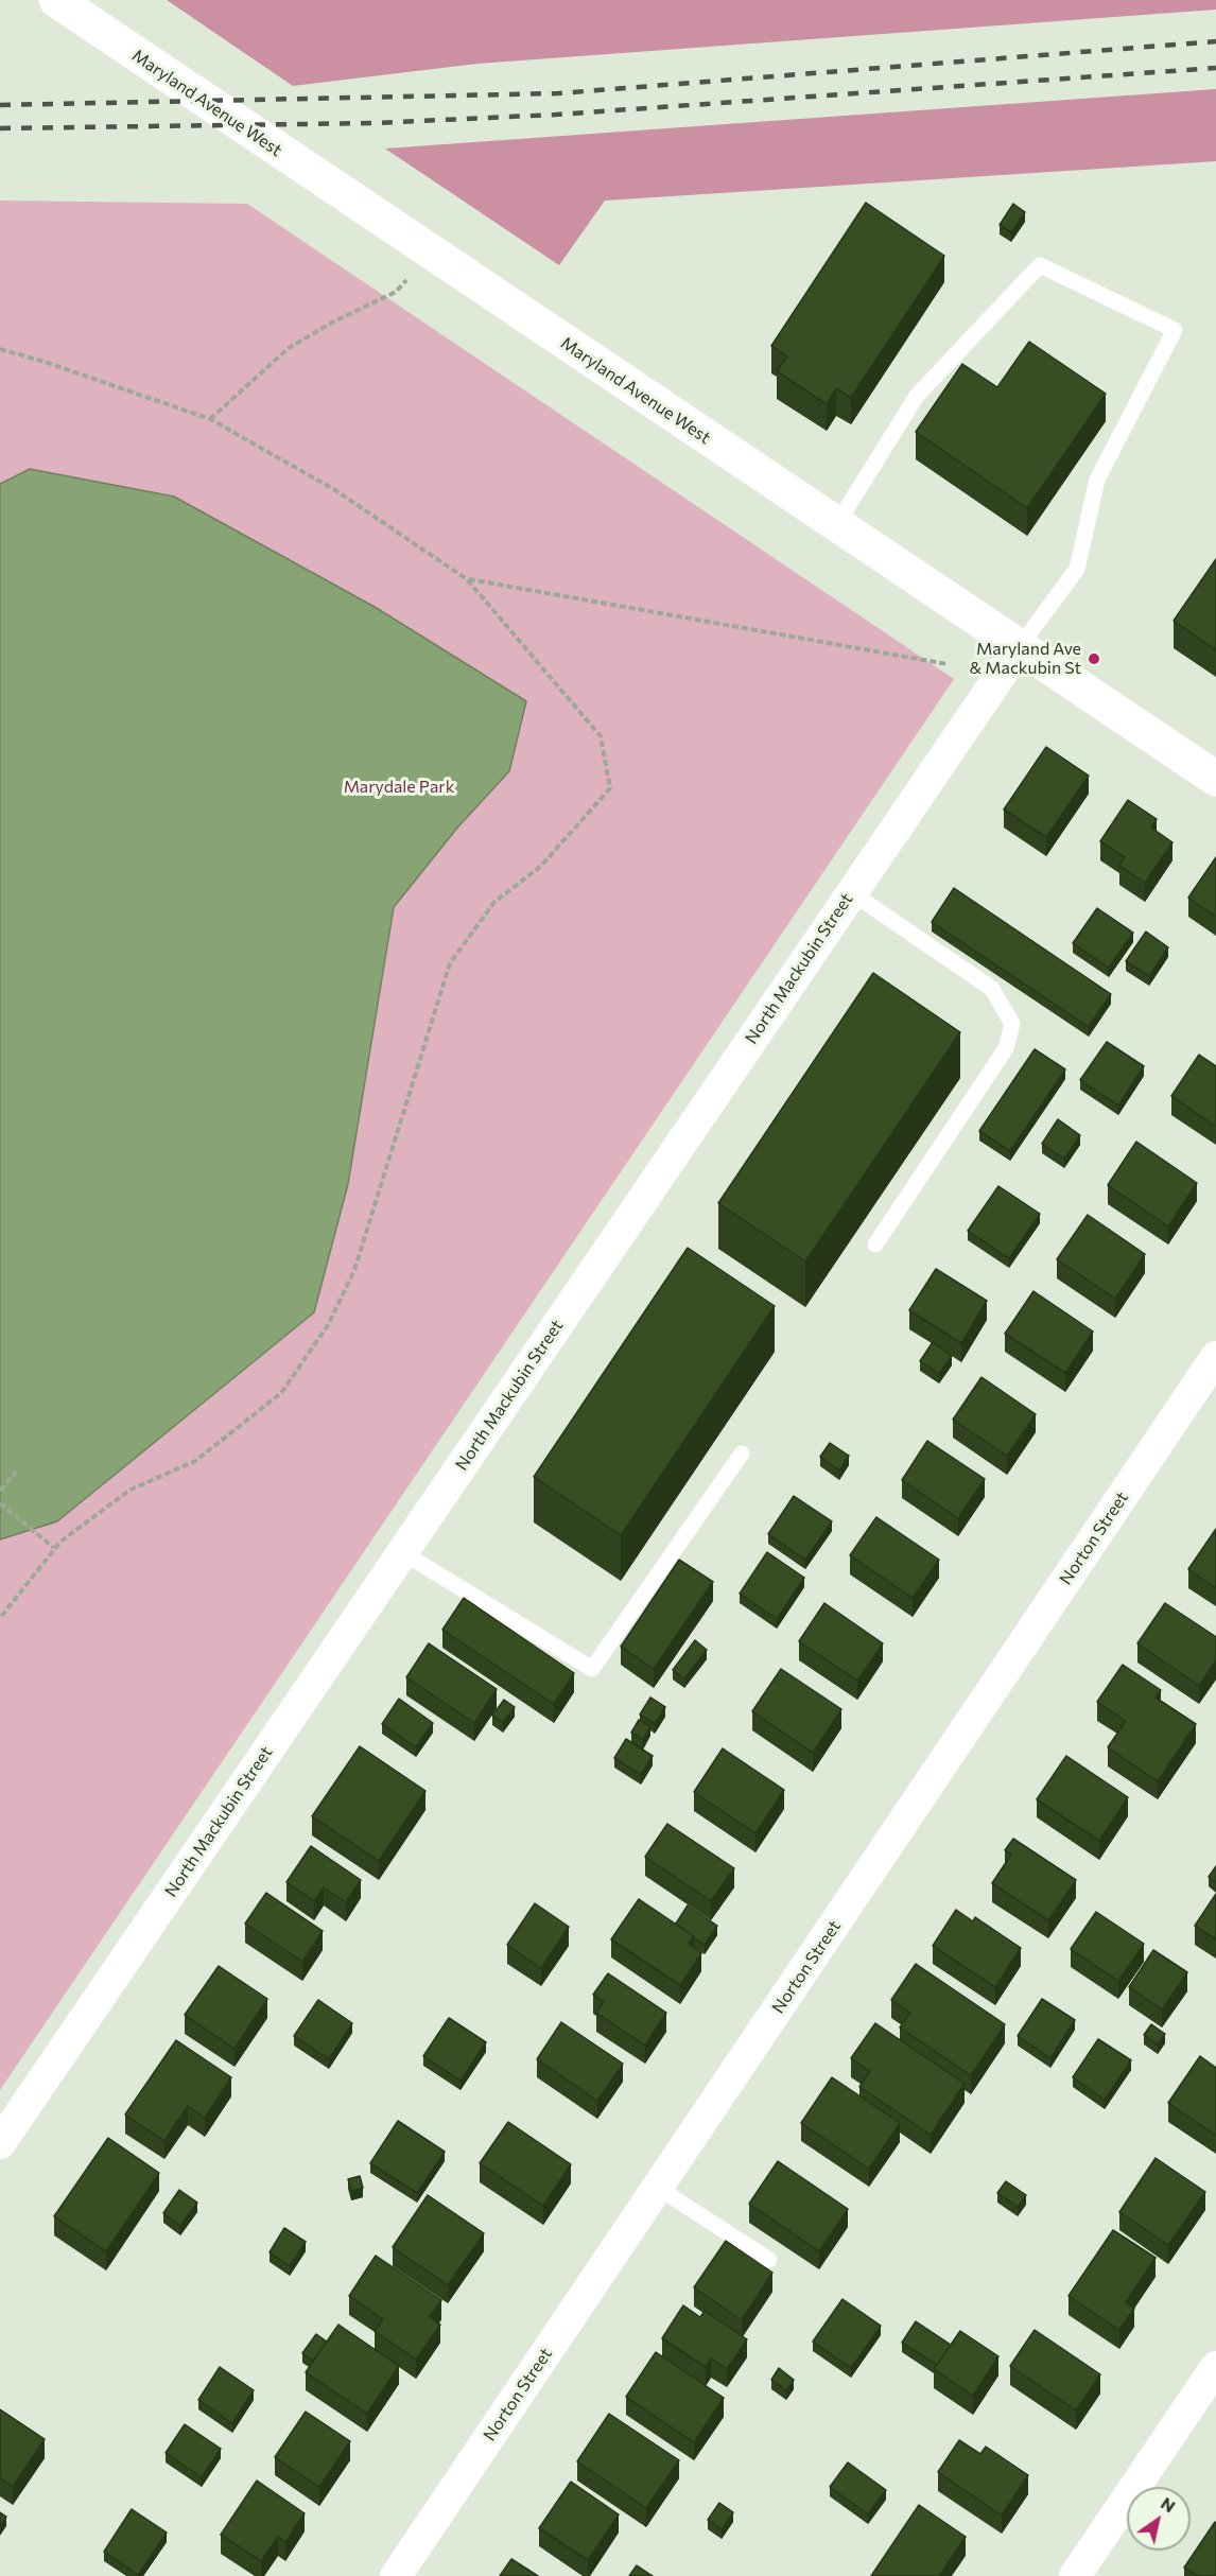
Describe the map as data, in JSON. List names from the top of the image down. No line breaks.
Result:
{"streets":{"main road":["Maryland Avenue West"],"street":["North Mackubin Street","Norton Street"]},"crossings":[["Maryland Avenue West","North Mackubin Street"]],"parks":["Marydale Park"],"places":["Maryland Ave & Mackubin St"],"north":"top right"}
